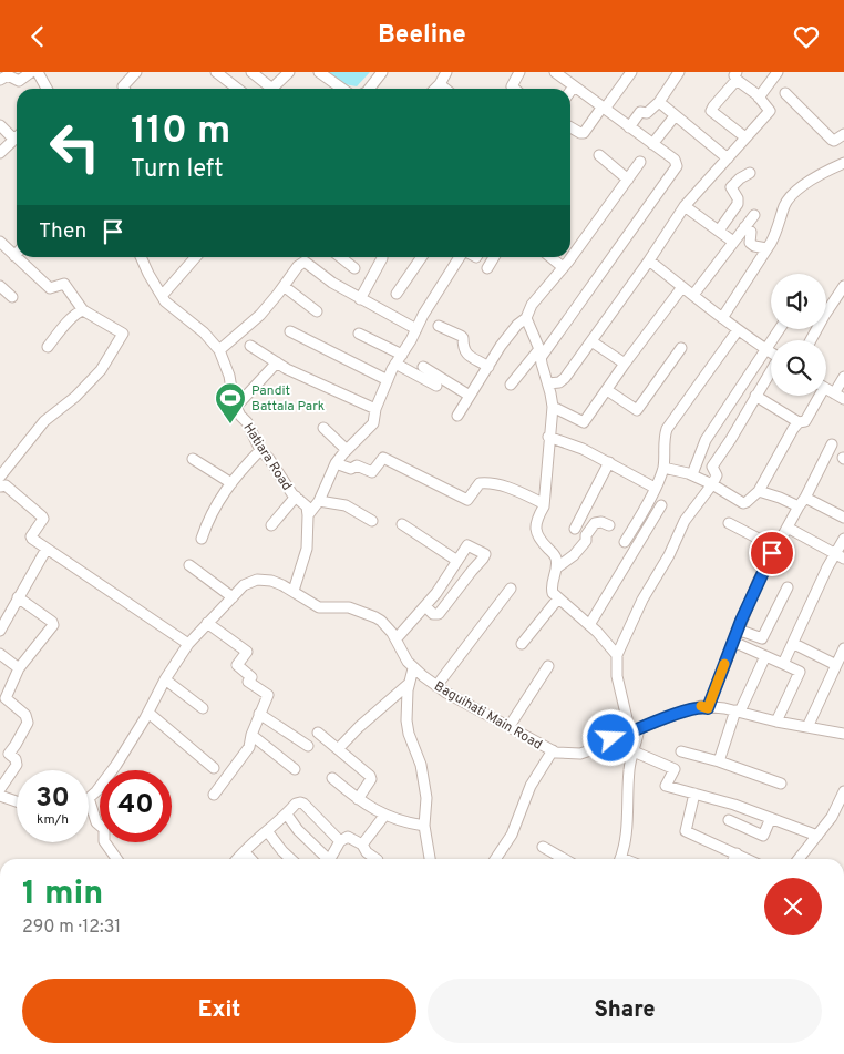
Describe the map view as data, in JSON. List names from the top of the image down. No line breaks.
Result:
{"streets":{"street":["Hatiara Road","Baguihati Main Road"]},"places":{"sports":["Pandit Battala Park"]},"page":{"header":"Beeline","turn":["110 m","Turn left"],"then":"Then","speed":"30 km/h","limit":"40","heading":["1 min","290 m · 12:31"],"buttons":["Exit","Share"]}}
